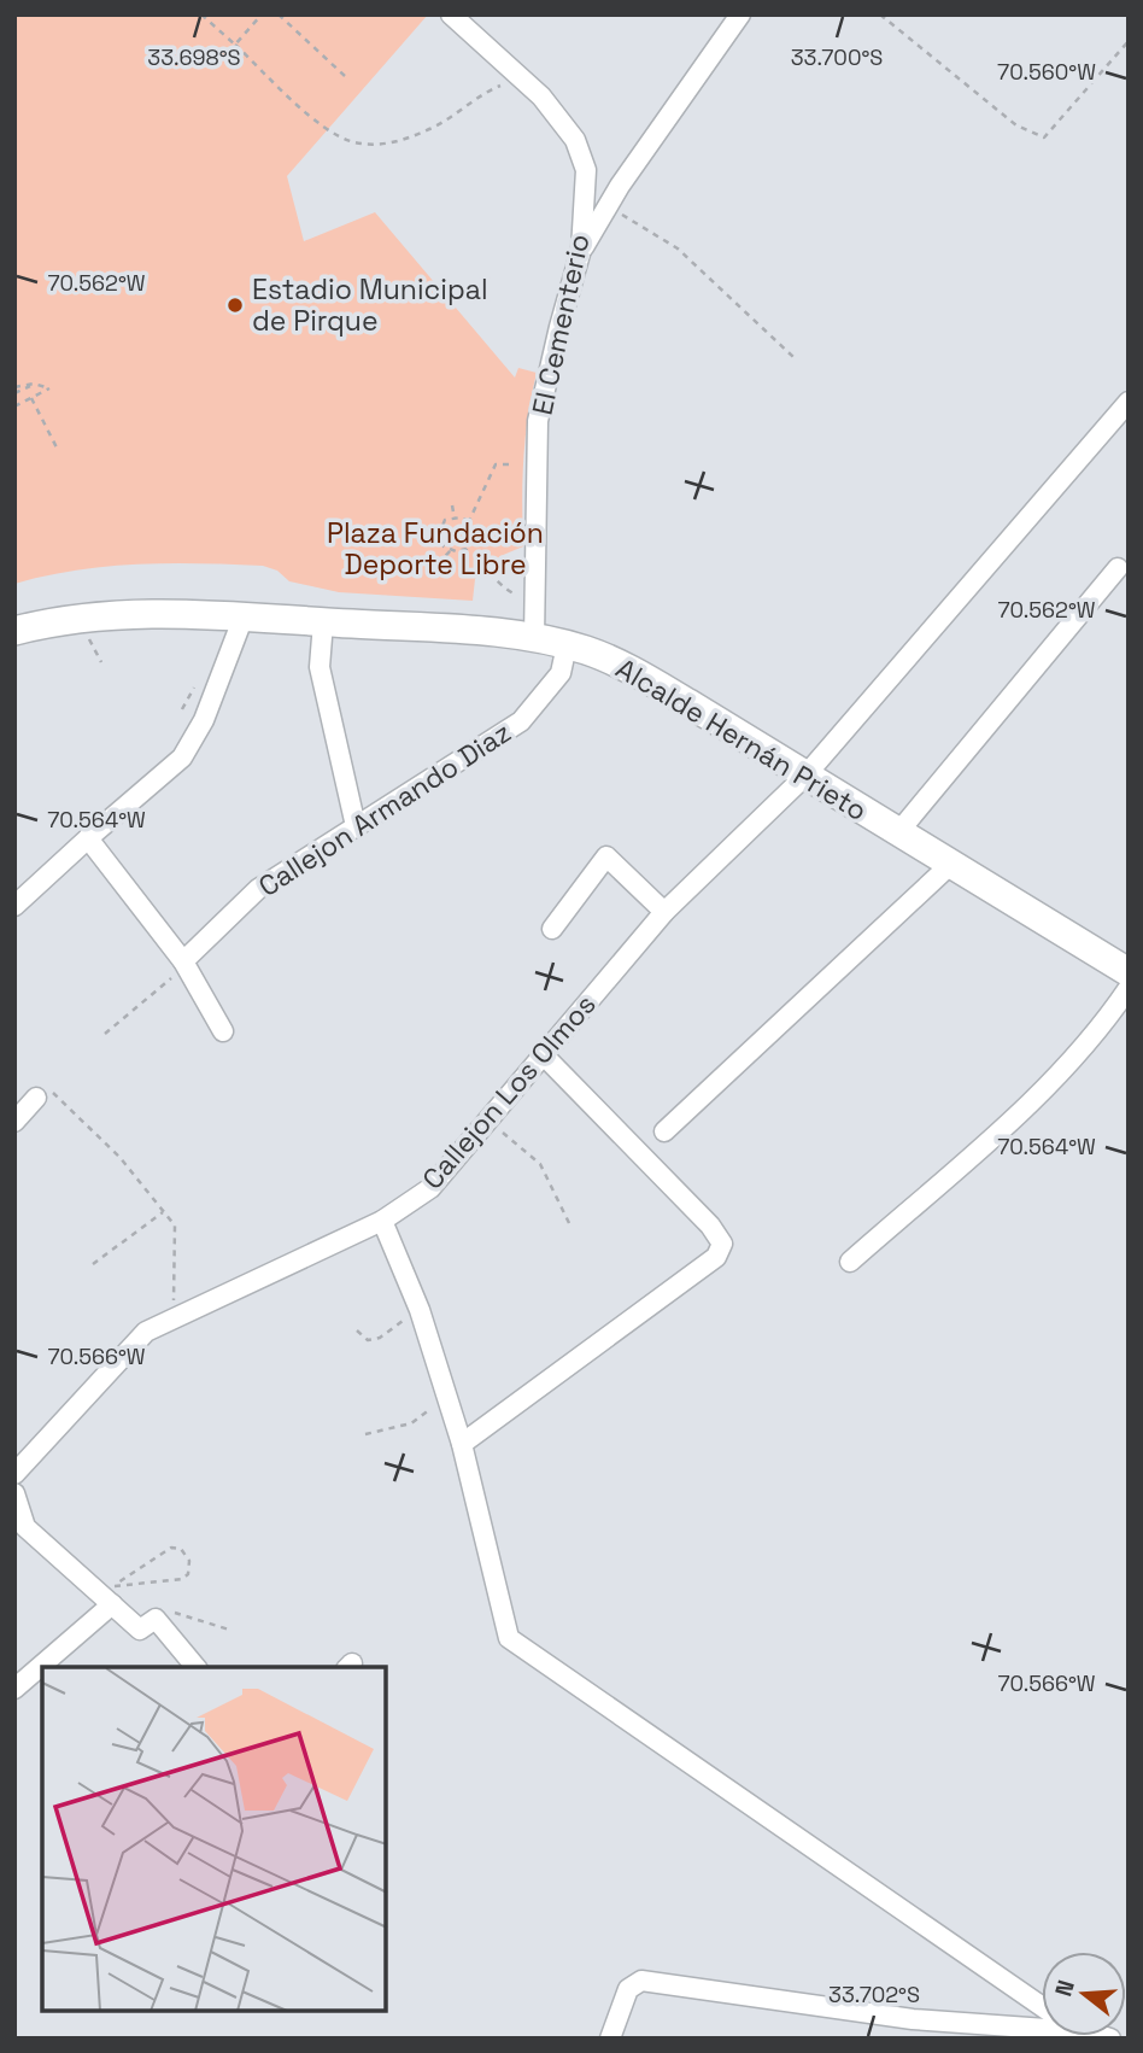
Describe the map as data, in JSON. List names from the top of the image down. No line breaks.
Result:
{"streets":{"main road":["Alcalde Hernán Prieto"],"street":["El Cementerio","Callejon Armando Diaz","Callejon Los Olmos"]},"crossings":[["El Cementerio","Alcalde Hernán Prieto"],["Alcalde Hernán Prieto","Callejon Armando Diaz"],["Alcalde Hernán Prieto","Callejon Los Olmos"]],"parks":["Plaza Fundación Deporte Libre"],"places":["Estadio Municipal de Pirque"],"north":"left","coordinates":["33.698°S","33.700°S","70.560°W","70.562°W","70.564°W","70.566°W","33.702°S"]}
